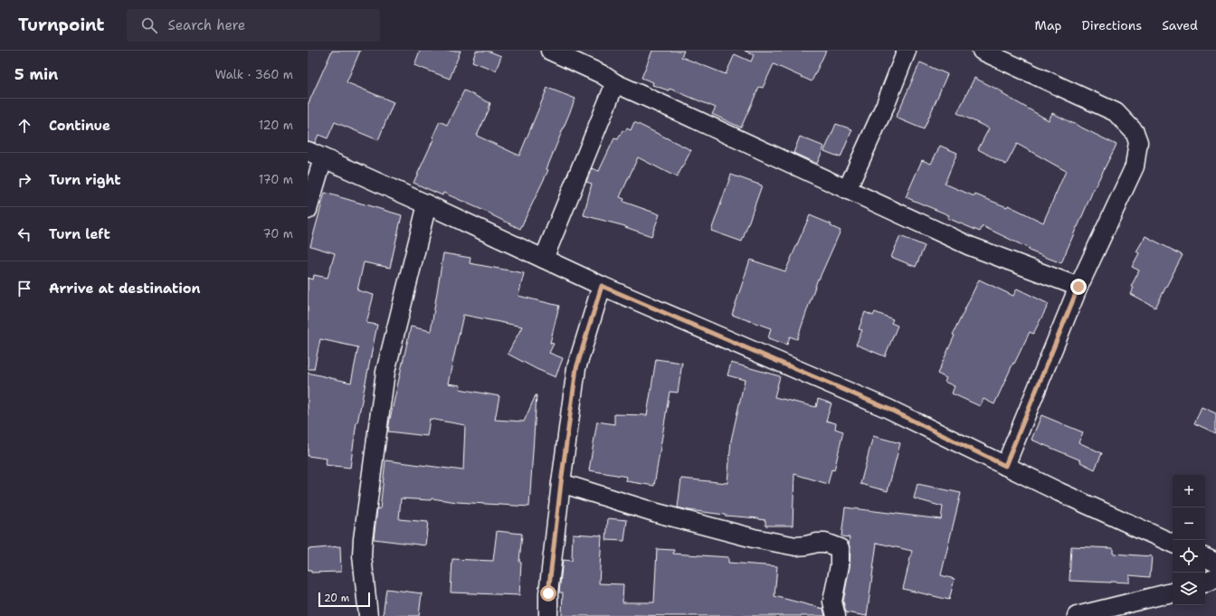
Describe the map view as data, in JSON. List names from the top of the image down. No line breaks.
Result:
{"scale_bar":"20 m","page":{"header":"Turnpoint","search":"Search here","nav":["Map","Directions","Saved"],"heading":["5 min","Walk · 360 m"],"list":[["Continue","120 m"],["Turn right","170 m"],["Turn left","70 m"],"Arrive at destination"],"map_buttons":["+","−"],"scale":"20 m"}}
